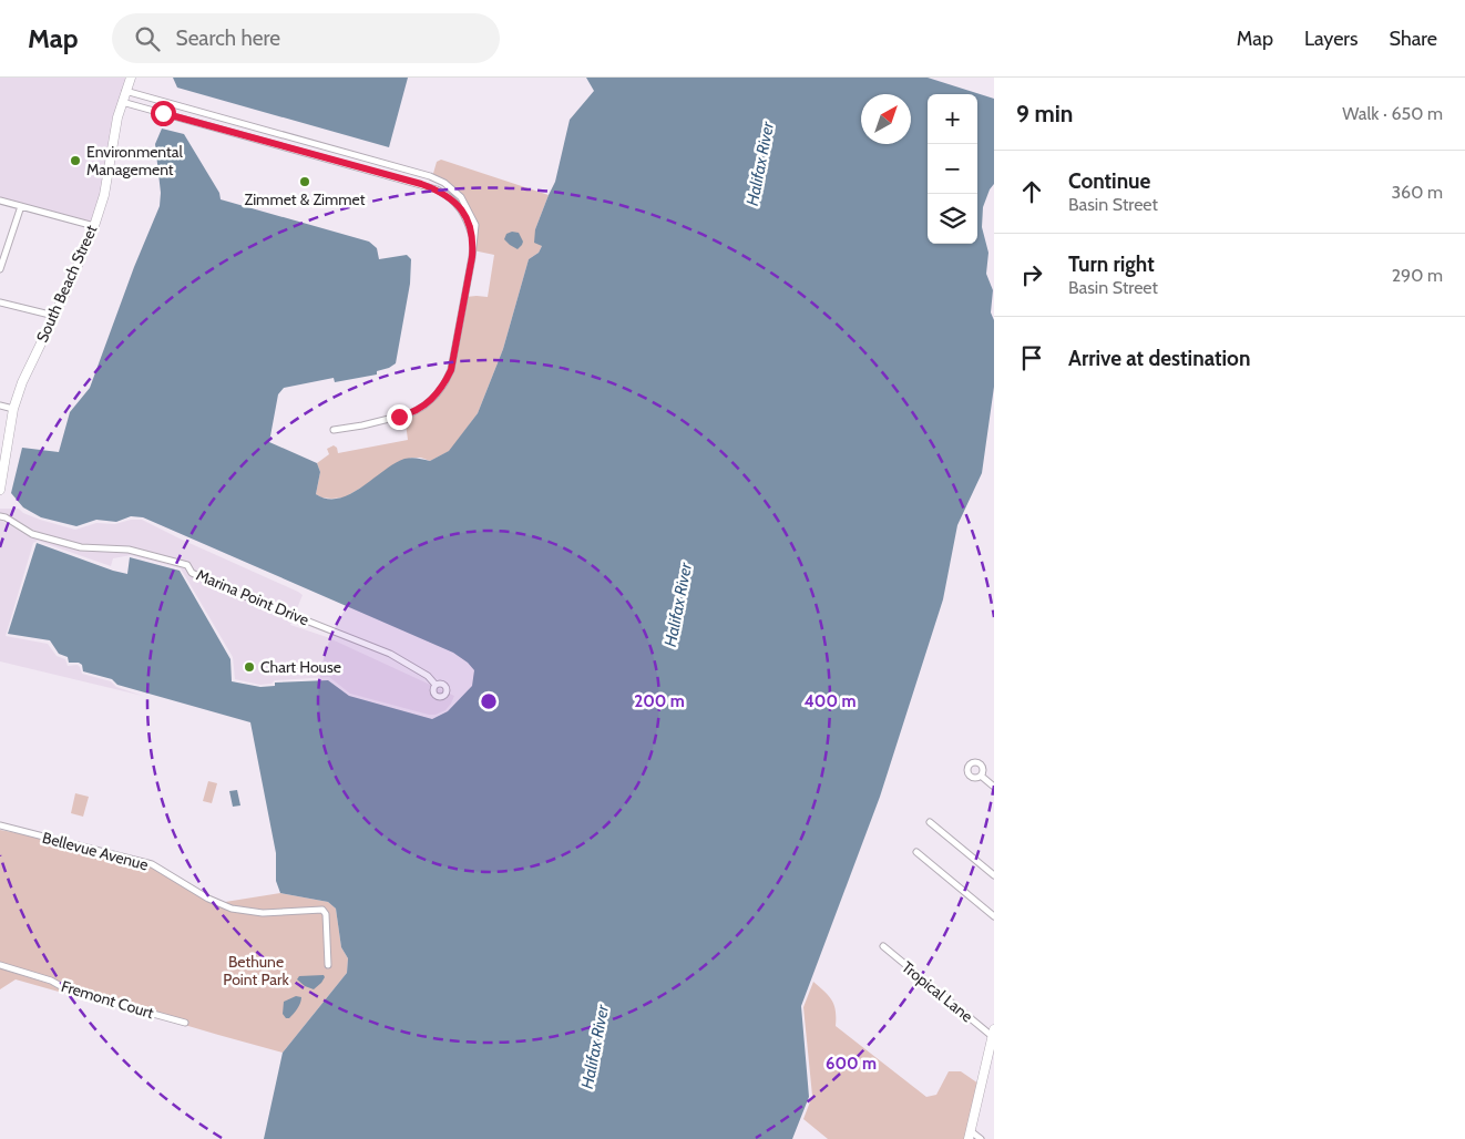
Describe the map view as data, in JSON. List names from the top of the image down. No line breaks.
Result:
{"streets":{"street":["South Beach Street","Marina Point Drive","Bellevue Avenue","Tropical Lane","Fremont Court"]},"water":["Halifax River"],"parks":["Bethune Point Park"],"places":["Environmental Management","Zimmet & Zimmet","Chart House"],"north":"top right","page":{"header":"Map","search":"Search here","nav":["Map","Layers","Share"],"heading":["9 min","Walk · 650 m"],"map_buttons":["+","−"],"list":[["Continue","Basin Street","360 m"],["Turn right","Basin Street","290 m"],"Arrive at destination"]},"rings":["200 m","400 m","600 m"]}
